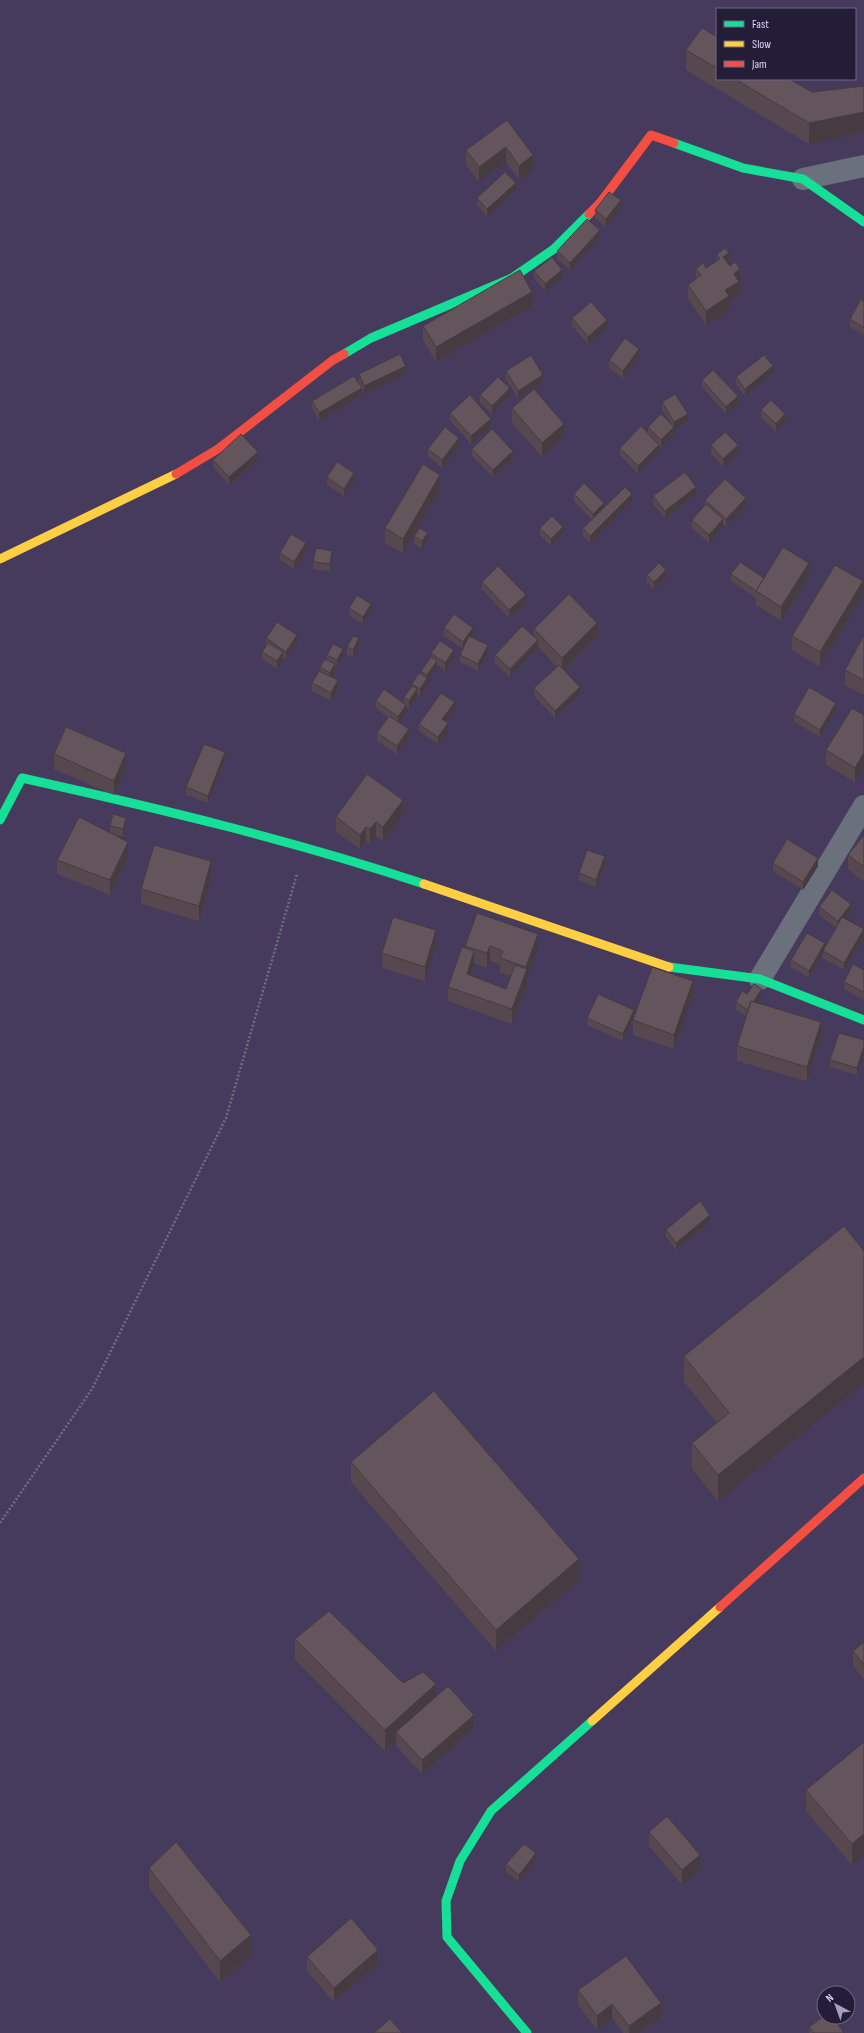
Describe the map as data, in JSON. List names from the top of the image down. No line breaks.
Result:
{"legend":["Fast","Slow","Jam"],"north":"top left"}
